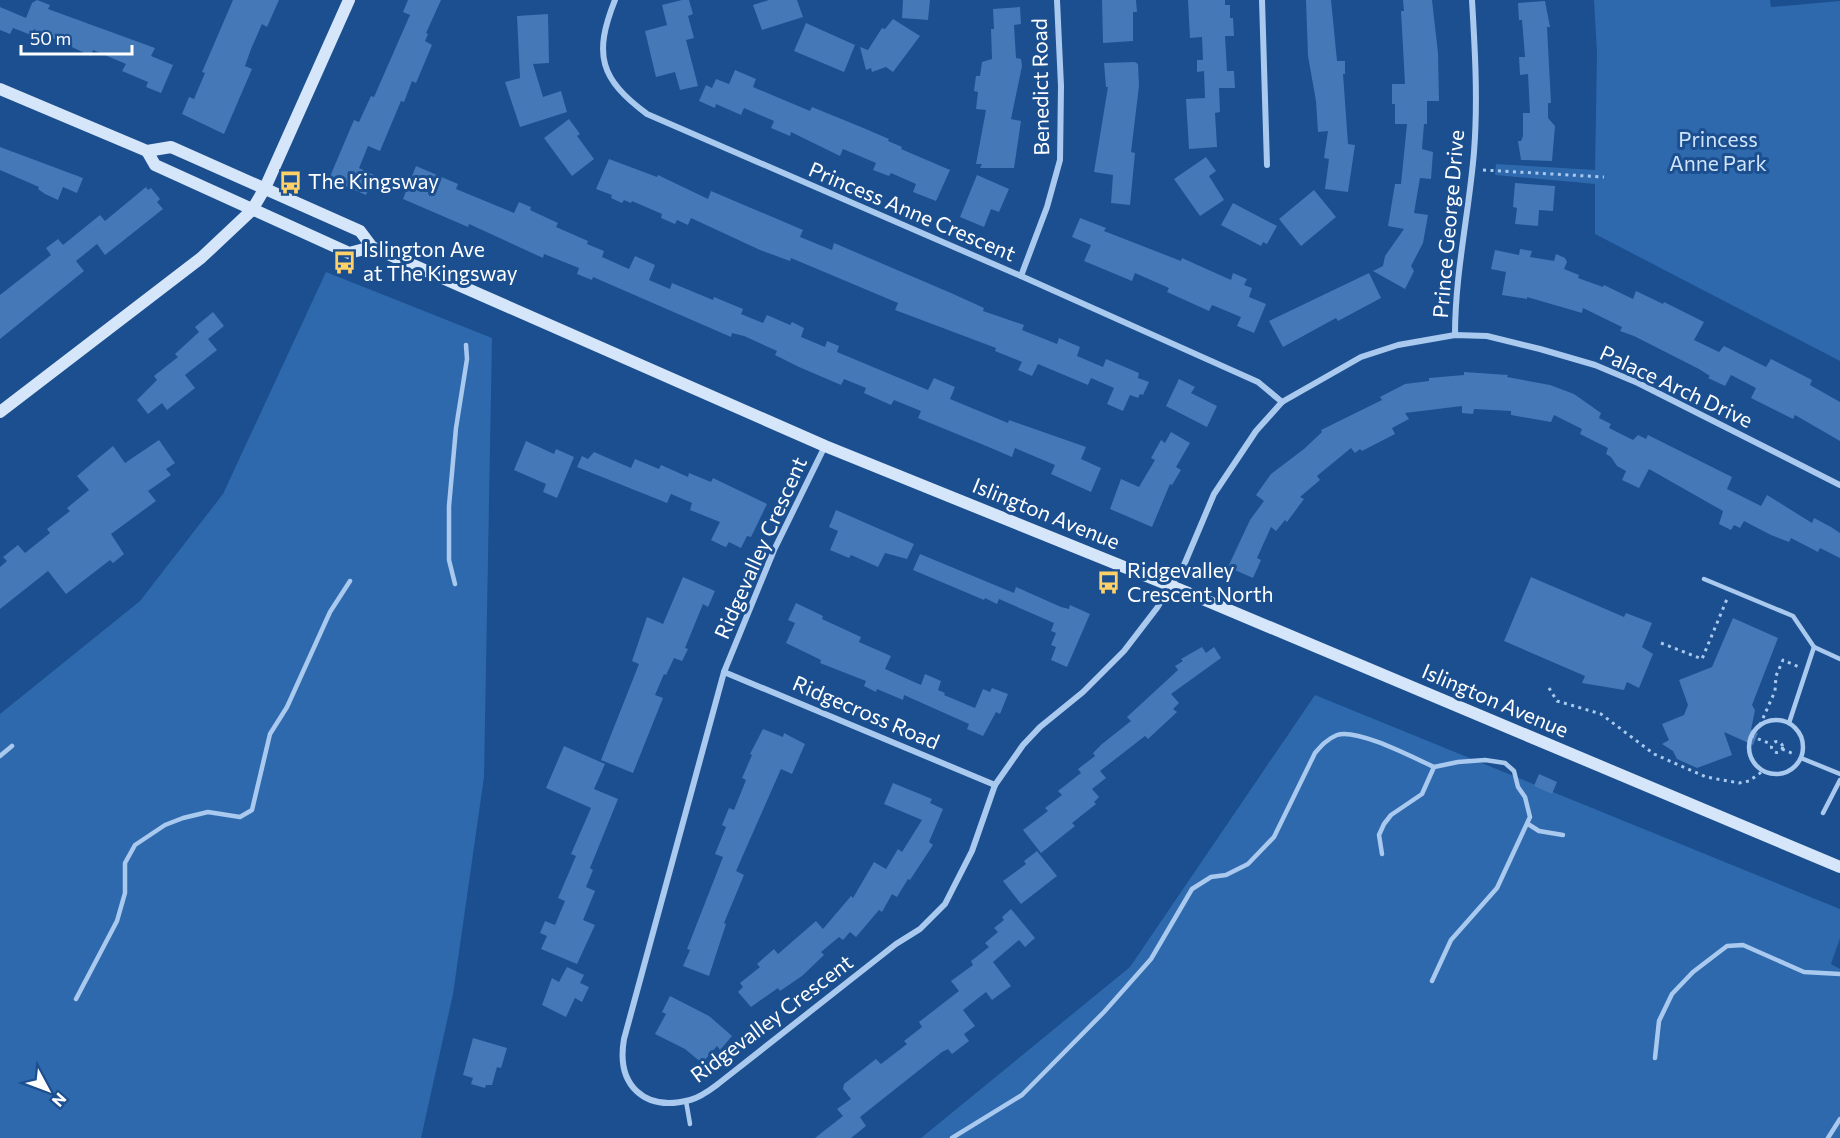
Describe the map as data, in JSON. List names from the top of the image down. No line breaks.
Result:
{"streets":{"main road":["Islington Avenue"],"street":["Benedict Road","Princess Anne Crescent","Prince George Drive","Palace Arch Drive","Ridgevalley Crescent","Ridgecross Road"]},"crossings":[["Benedict Road","Princess Anne Crescent"],["Princess Anne Crescent","Prince George Drive"],["Prince George Drive","Palace Arch Drive"],["Prince George Drive","Islington Avenue"],["Prince George Drive","Ridgevalley Crescent"],["Islington Avenue","Ridgevalley Crescent"],["Ridgevalley Crescent","Ridgecross Road"]],"parks":["Princess Anne Park"],"places":{"bus stop":["The Kingsway","Islington Ave at The Kingsway","Ridgevalley Crescent North"]},"scale_bar":"50 m","north":"bottom right"}
